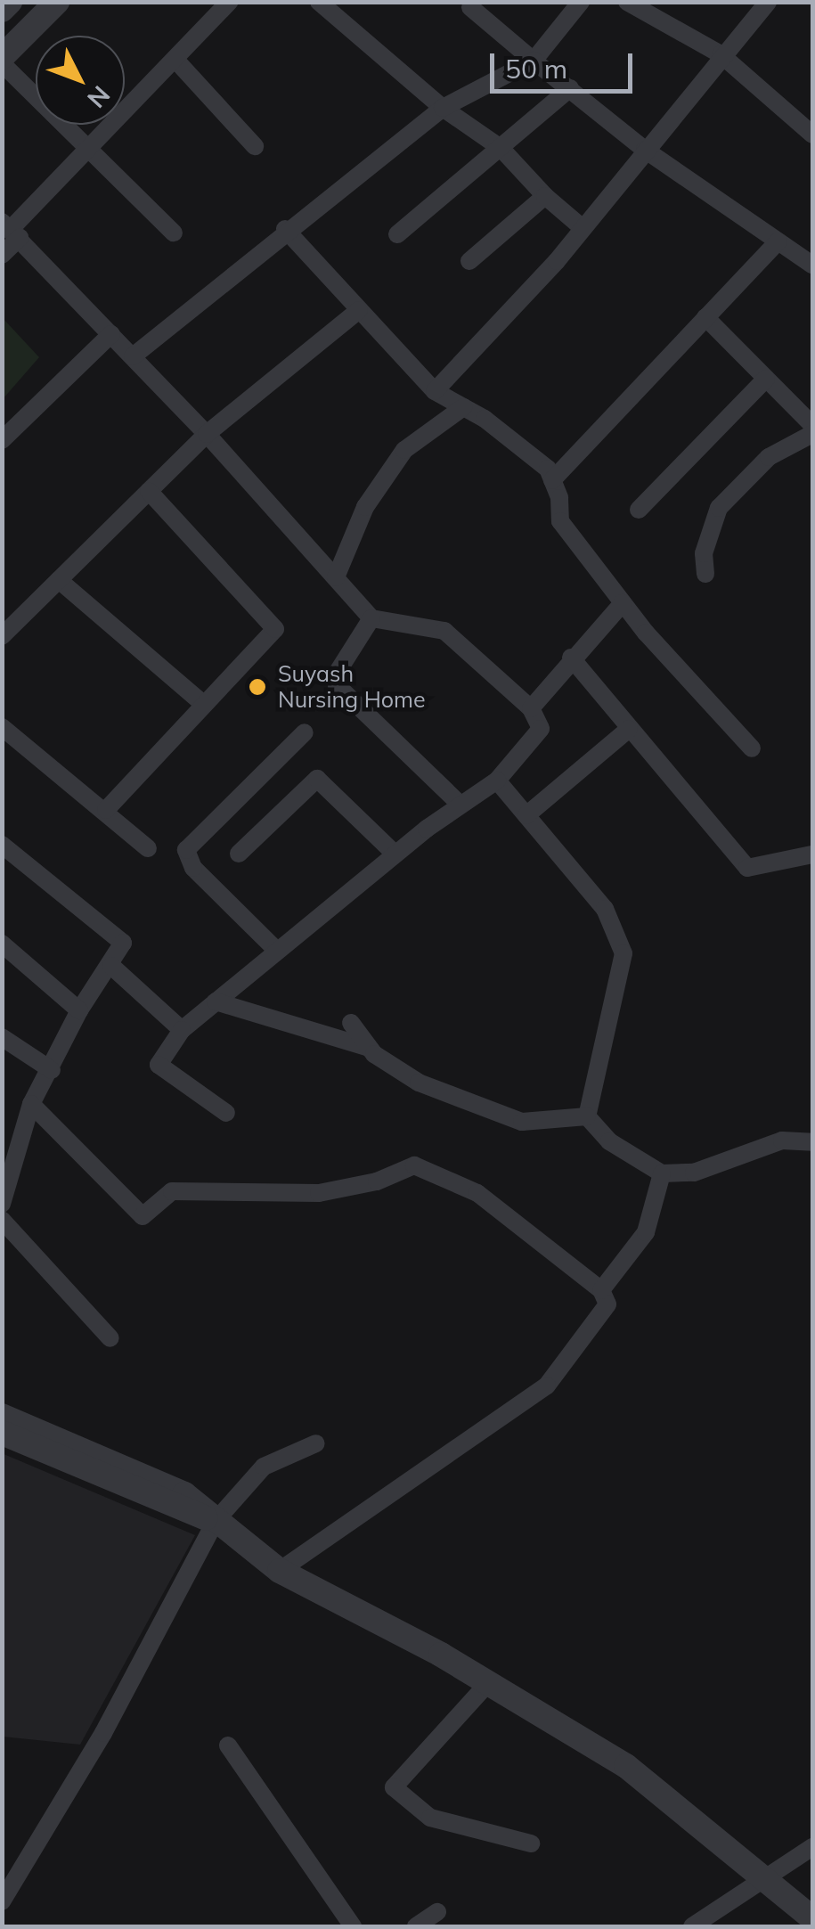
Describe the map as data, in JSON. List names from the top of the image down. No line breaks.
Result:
{"places":["Suyash Nursing Home"],"scale_bar":"50 m","north":"bottom right"}
